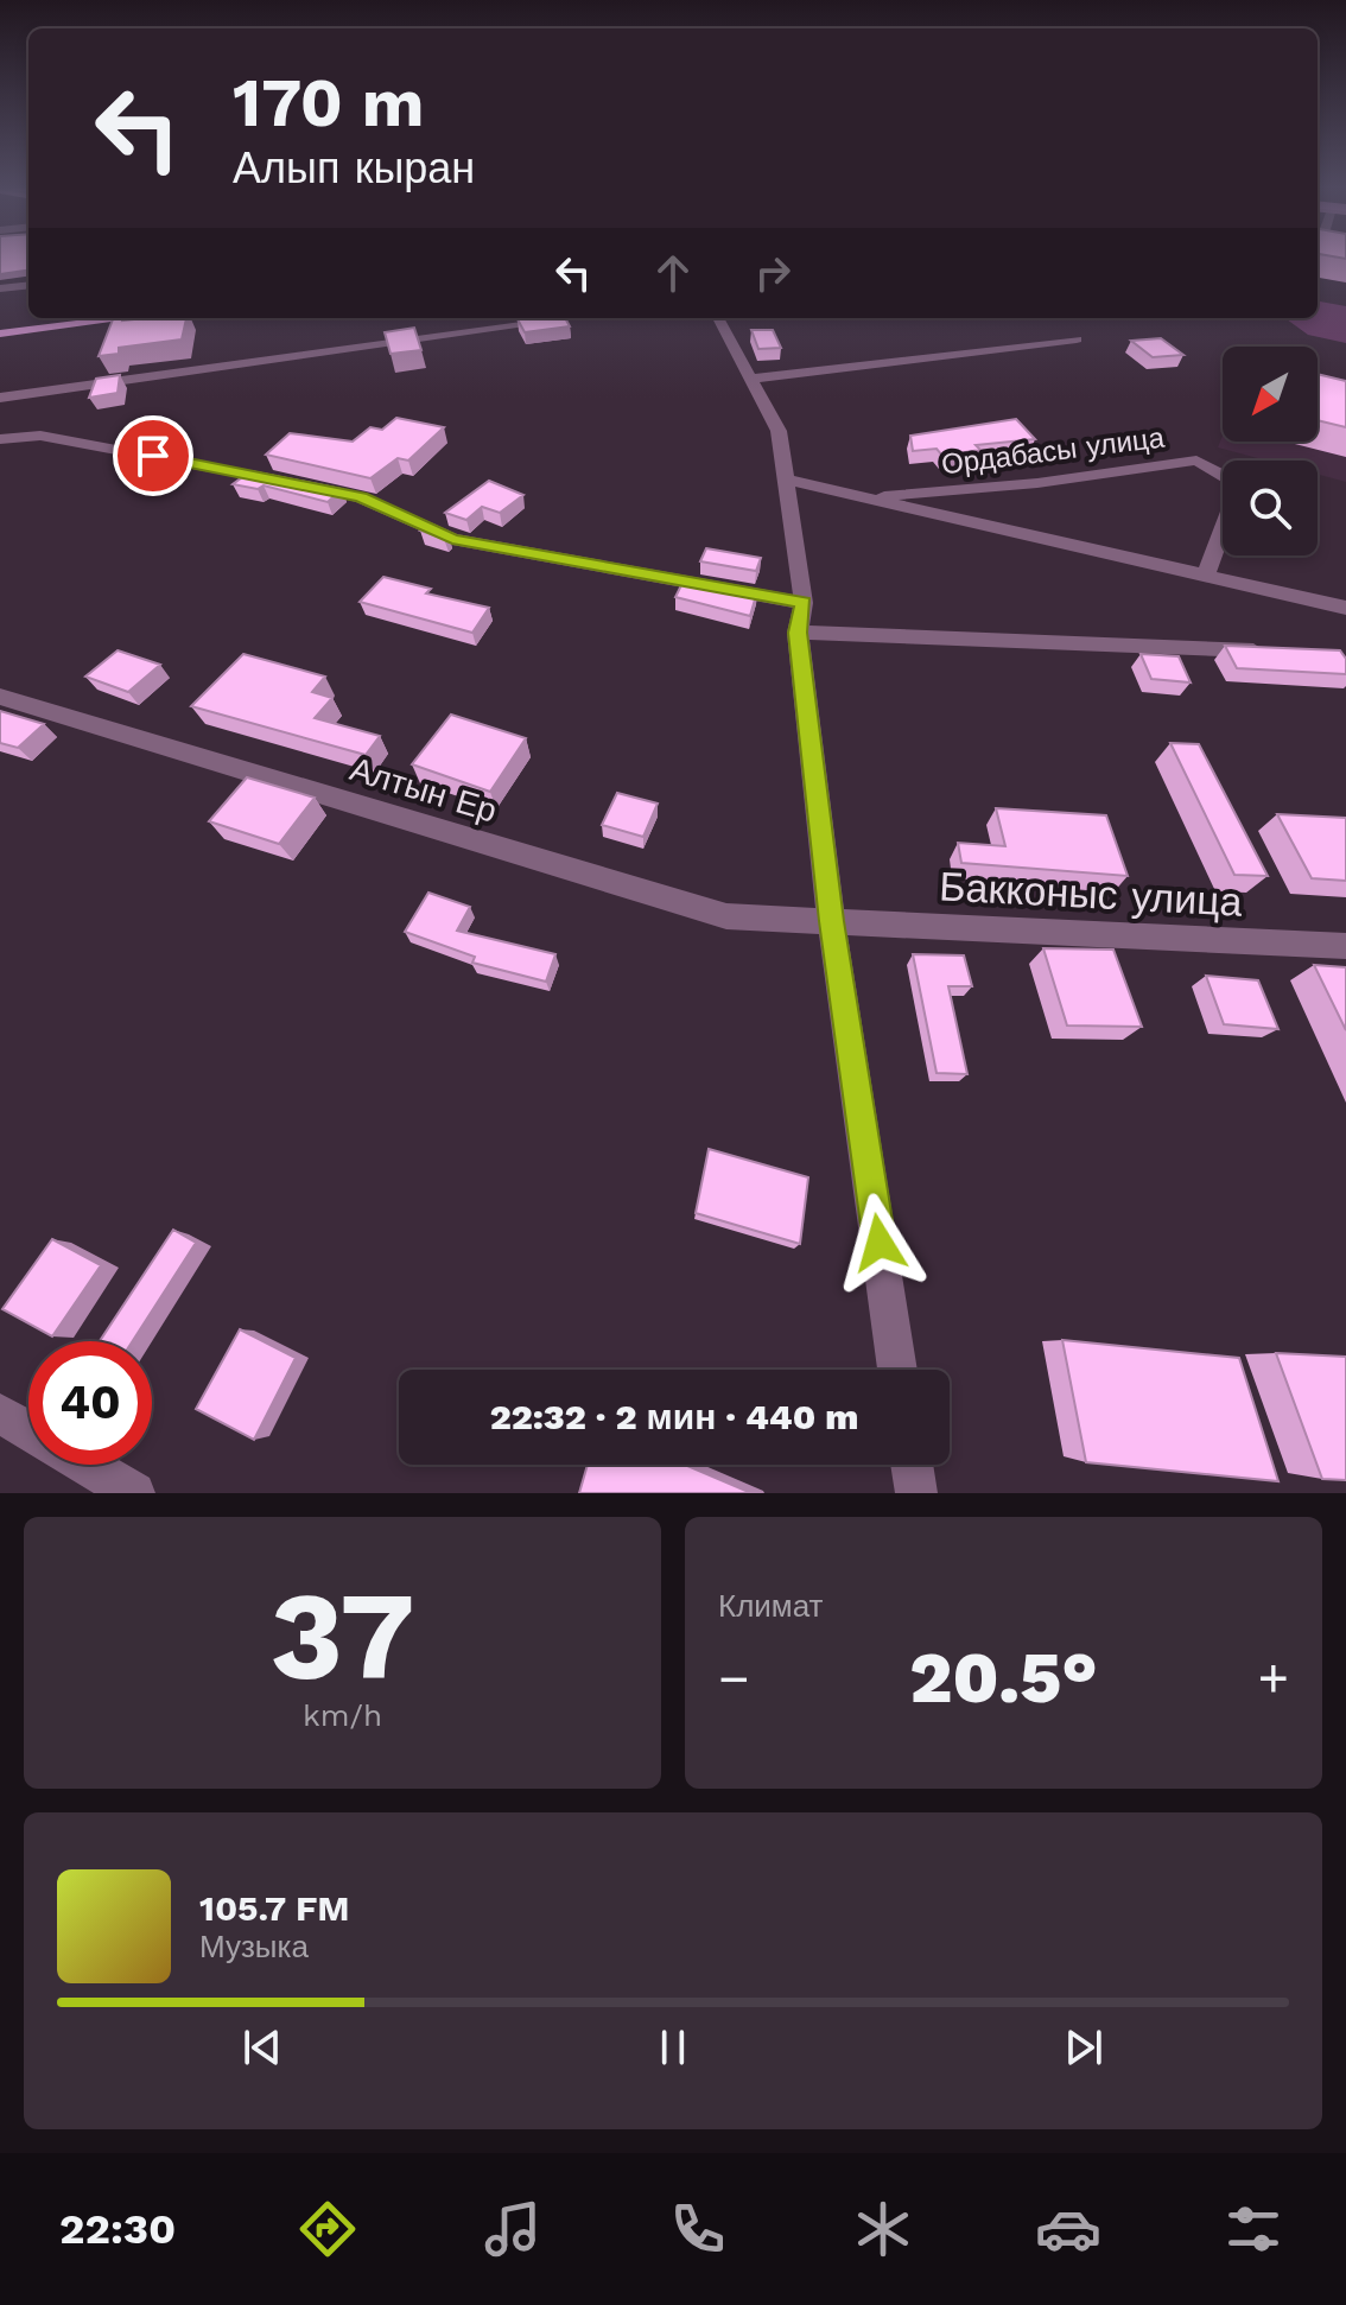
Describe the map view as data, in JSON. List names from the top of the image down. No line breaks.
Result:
{"streets":{"street":["Ордабасы улица","Алтын Ер","Бакконыс улица"]},"crossings":[["Алтын Ер","Бакконыс улица"]],"north":"bottom left","page":{"turn":["170 m","Алып кыран"],"limit":"40","trip":"22:32 · 2 мин · 440 m","tile":[["37","km/h"],"Климат"],"heat":["−","20.5°","+"],"song":["105.7 FM","Музыка"],"tabs":"22:30"}}
